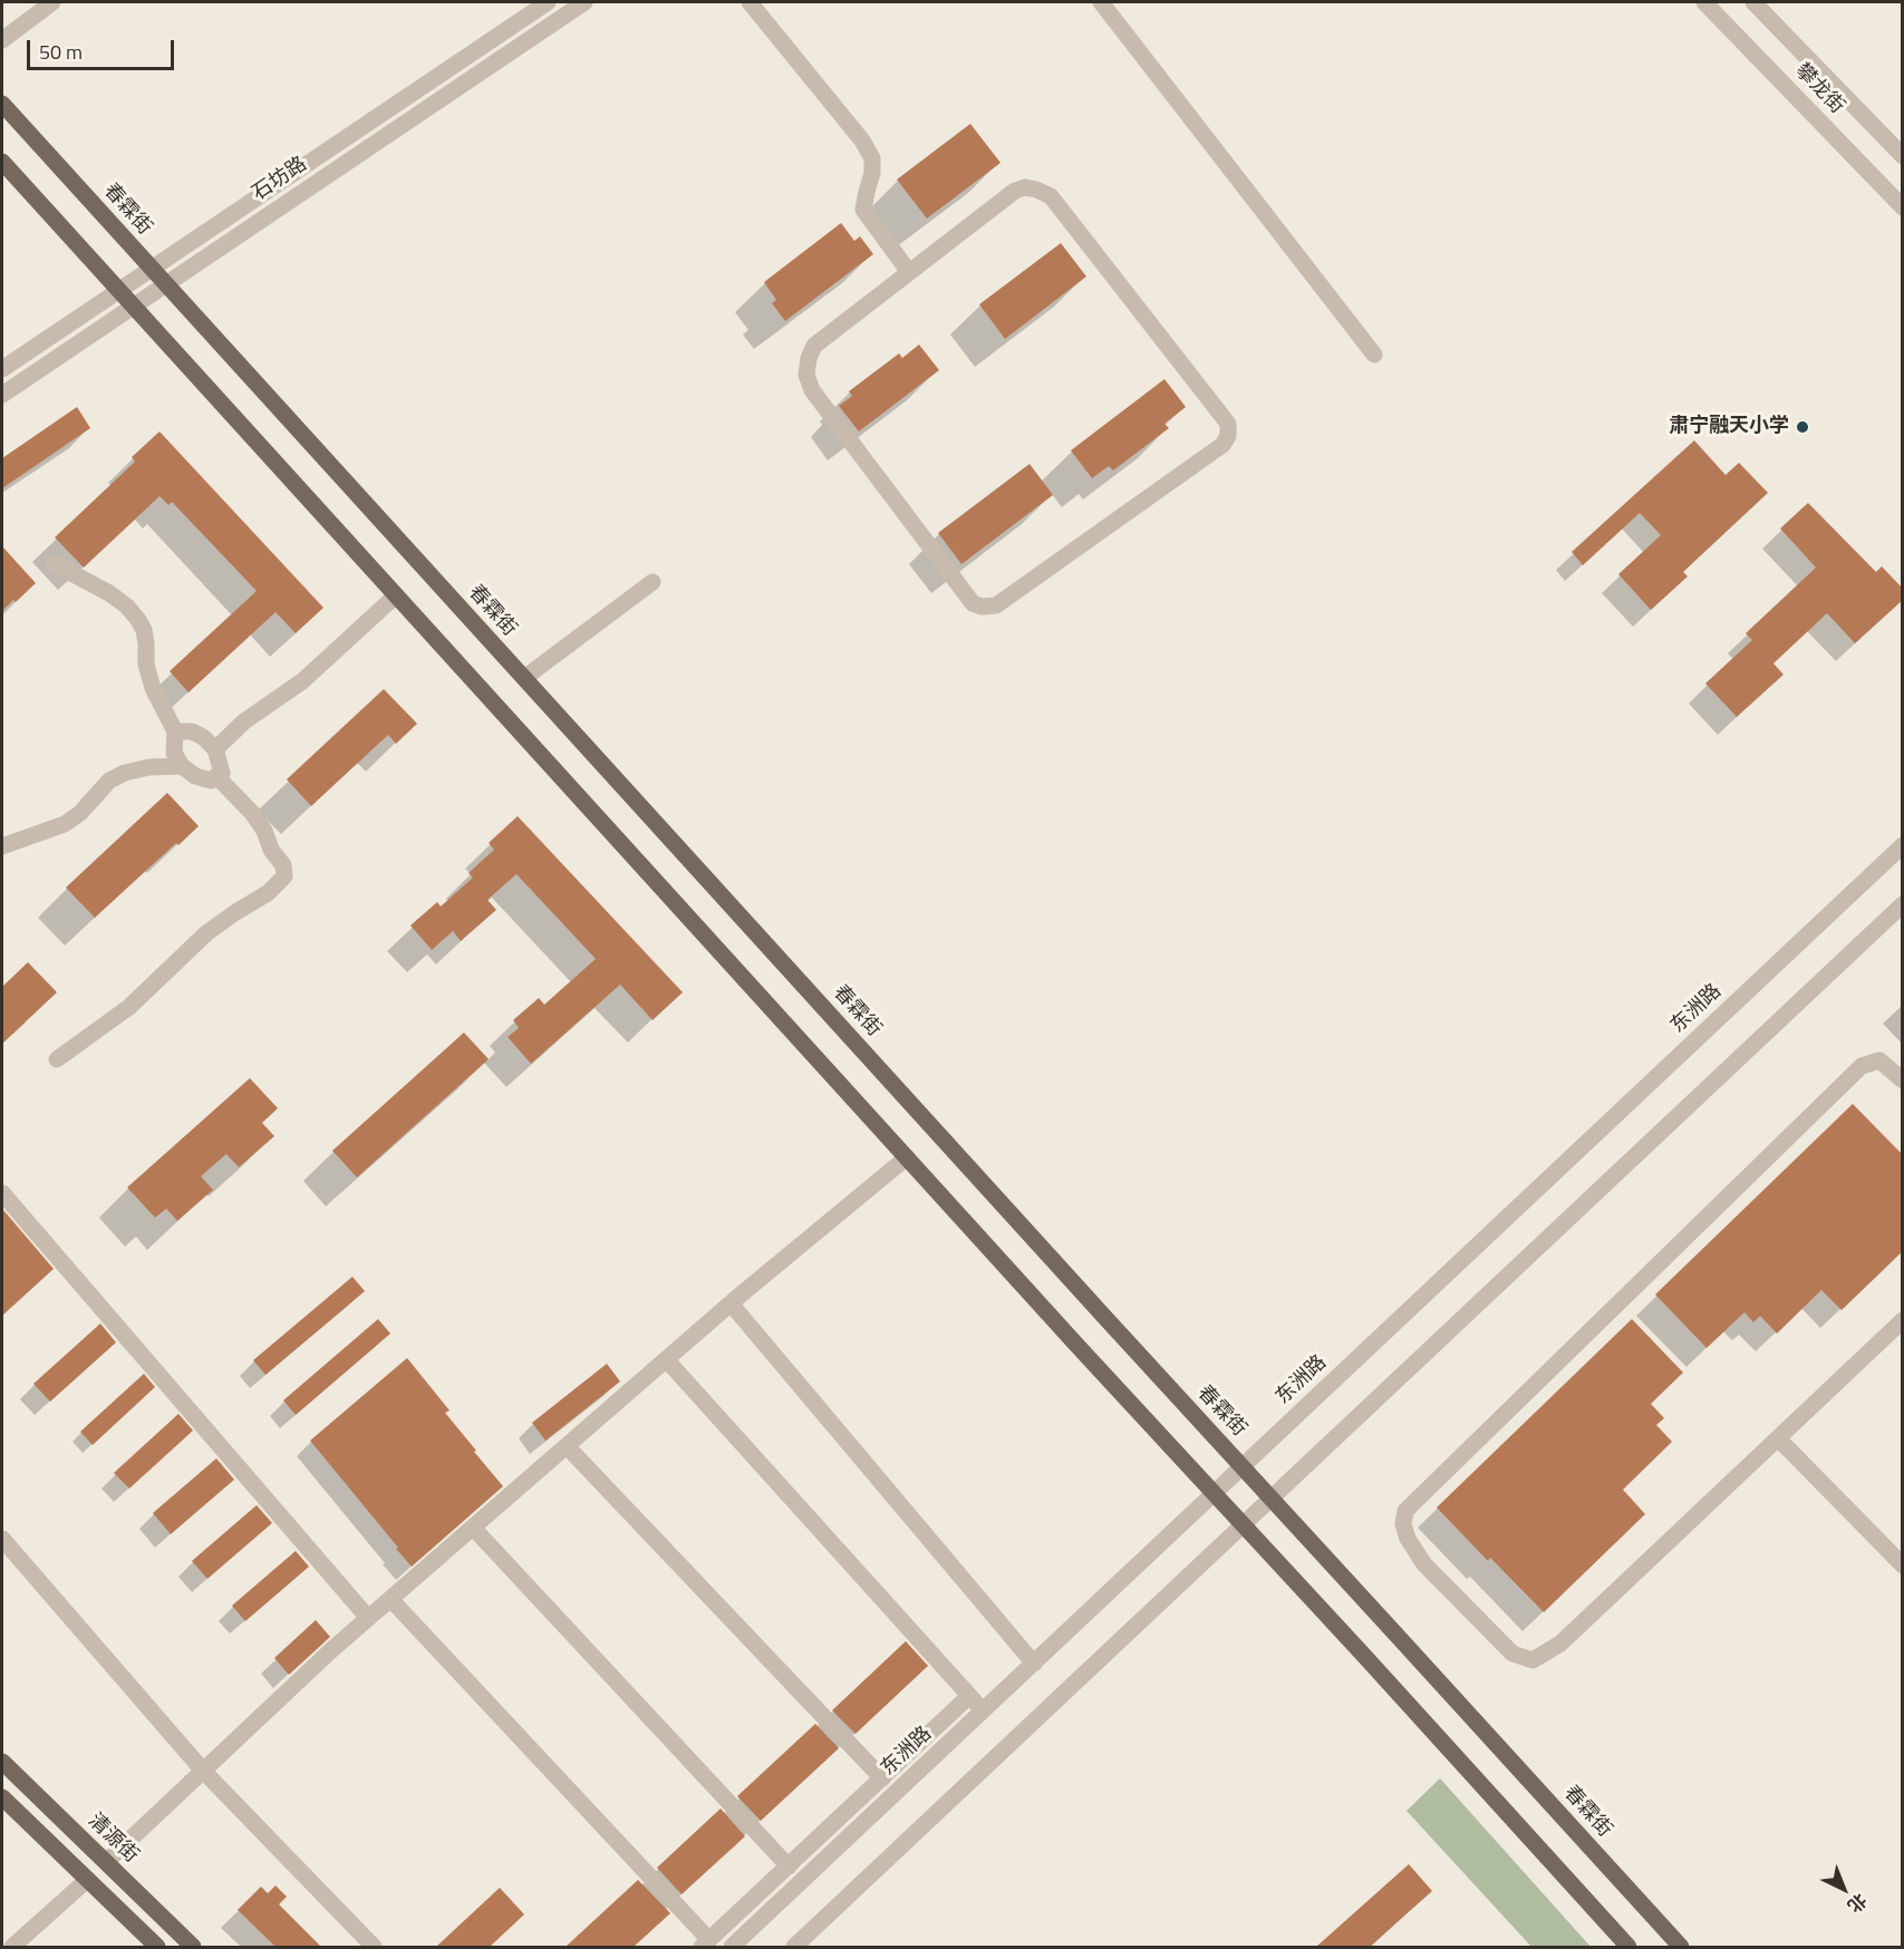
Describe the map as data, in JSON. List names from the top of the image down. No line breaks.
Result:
{"streets":{"main road":["春霖街","清源街"],"street":["攀龙街","石坊路","东洲路"]},"crossings":[["石坊路","春霖街"],["春霖街","东洲路"]],"places":["肃宁融天小学"],"scale_bar":"50 m","north":"bottom right"}
